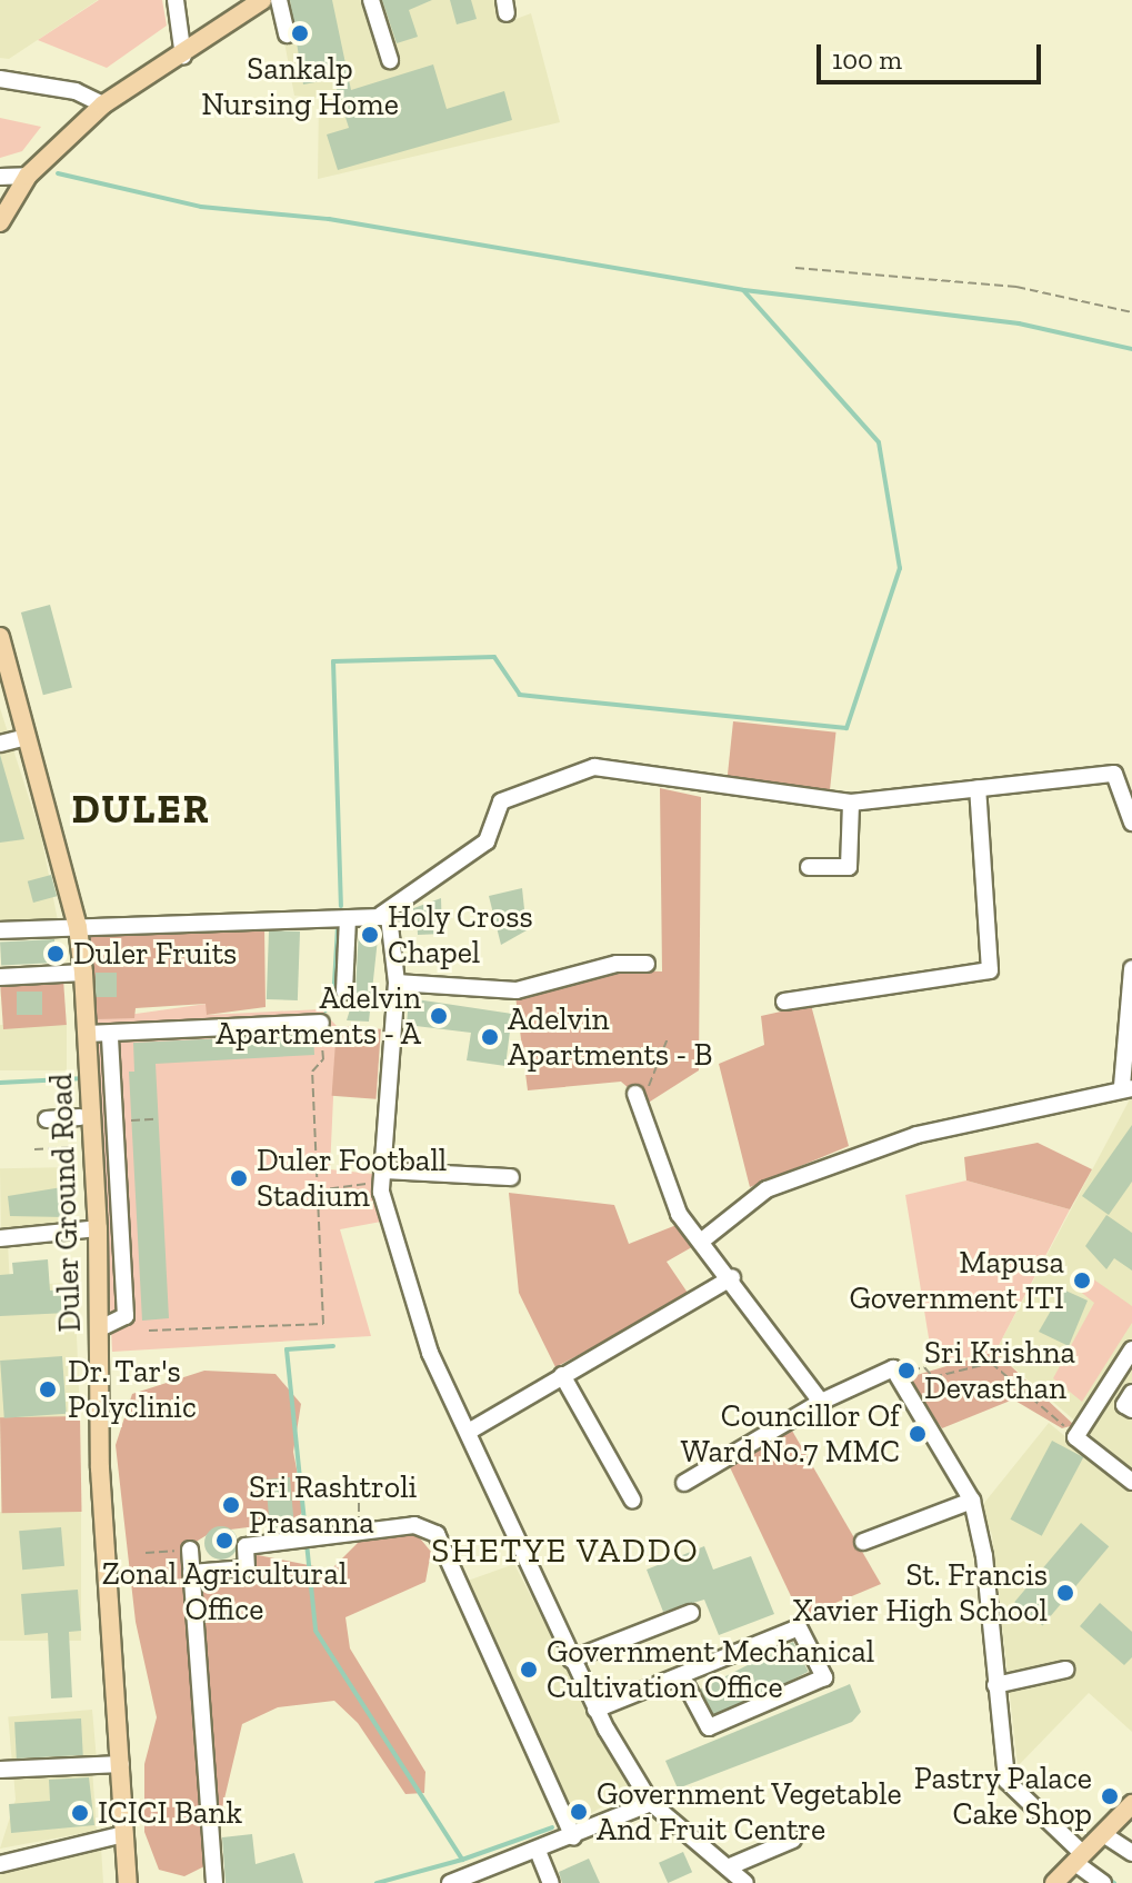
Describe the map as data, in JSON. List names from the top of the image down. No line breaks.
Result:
{"streets":{"main road":["Duler Ground Road"]},"districts":["DULER","SHETYE VADDO"],"places":["Sankalp Nursing Home","Holy Cross Chapel","Duler Fruits","Adelvin Apartments - A","Adelvin Apartments - B","Duler Football Stadium","Mapusa Government ITI","Sri Krishna Devasthan","Dr. Tar's Polyclinic","Councillor Of Ward No.7 MMC","Sri Rashtroli Prasanna","Zonal Agricultural Office","St. Francis Xavier High School","Government Mechanical Cultivation Office","Pastry Palace Cake Shop","Government Vegetable And Fruit Centre","ICICI Bank"],"scale_bar":"100 m"}
